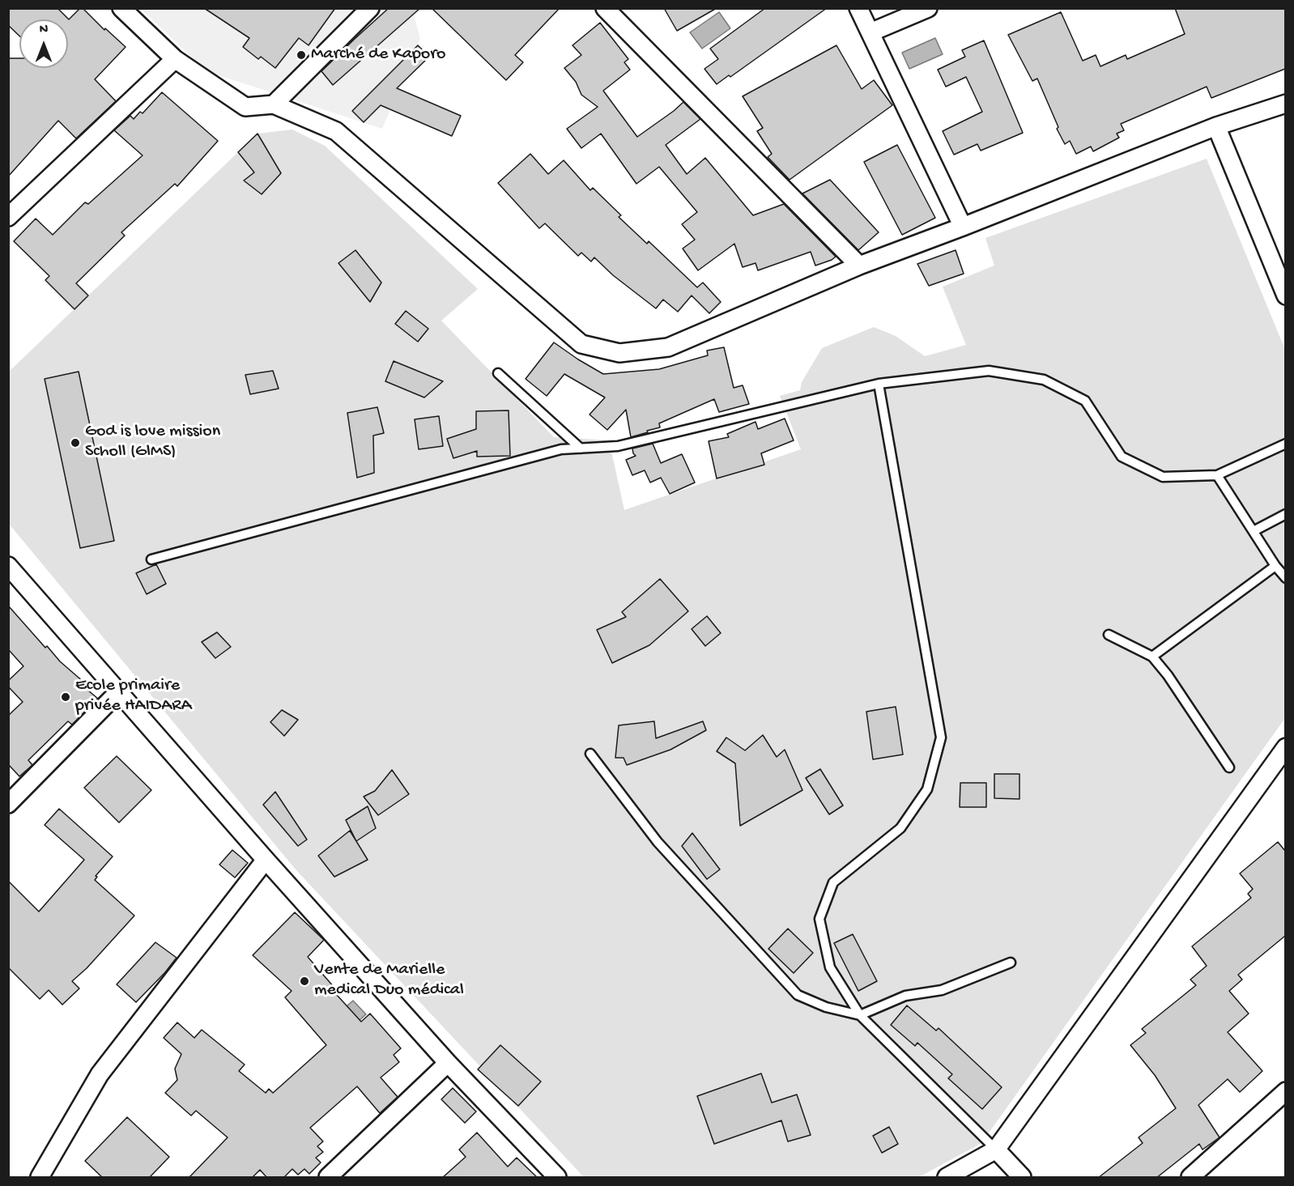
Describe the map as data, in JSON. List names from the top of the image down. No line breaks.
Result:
{"places":["Marché de Kaporo","God is love mission Scholl (GlMS)","Ecole primaire privée HAIDARA","Vente de Marielle medical Duo médical"],"north":"top"}
